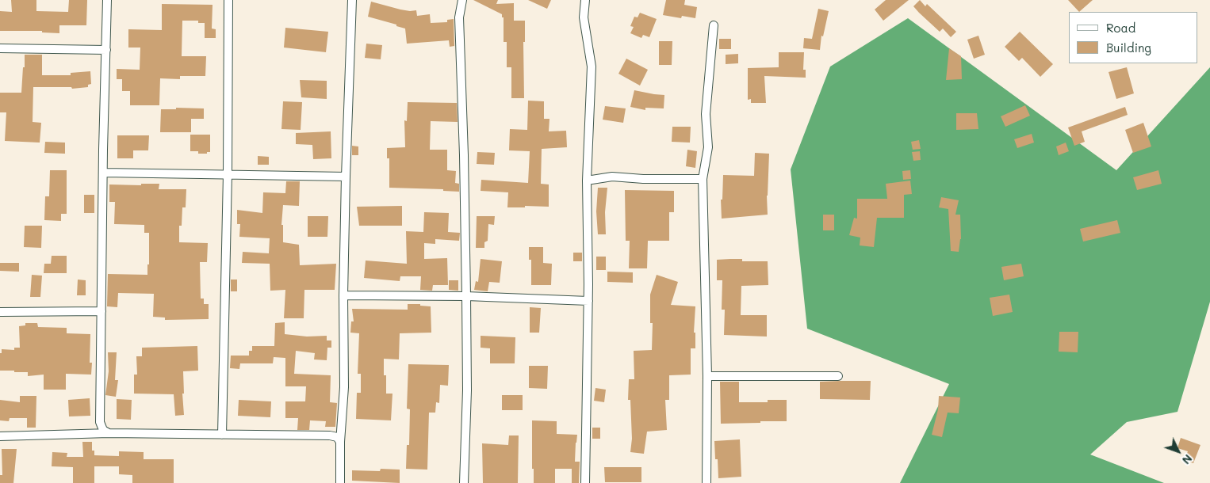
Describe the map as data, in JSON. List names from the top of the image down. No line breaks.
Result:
{"legend":["Road","Building"],"north":"bottom right"}
